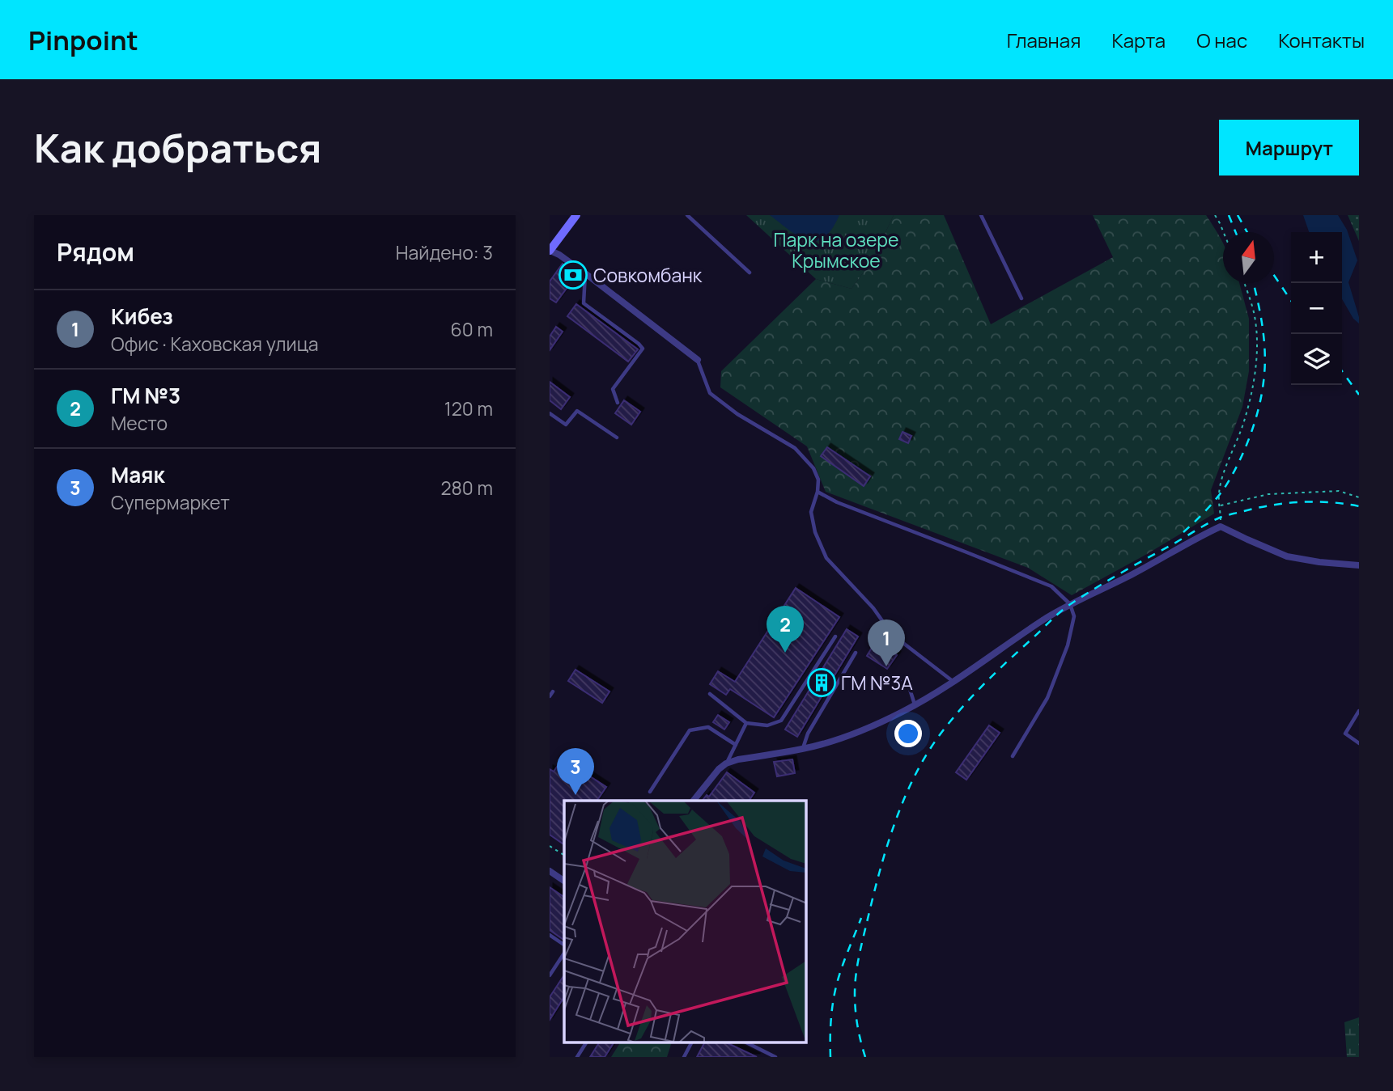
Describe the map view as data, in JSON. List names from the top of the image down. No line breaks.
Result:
{"parks":["Парк на озере Крымское"],"places":{"bank":["Совкомбанк"],"building":["ГМ №3А"]},"north":"top","page":{"header":"Pinpoint","nav":["Главная","Карта","О нас","Контакты"],"buttons":"Маршрут","title":"Как добраться","heading":["Рядом","Найдено: 3"],"map_buttons":["+","−"],"list":[{"mark":"1","name":"Кибез","note":"Офис · Каховская улица","value":"60 m"},{"mark":"2","name":"ГМ №3","note":"Место","value":"120 m"},{"mark":"3","name":"Маяк","note":"Супермаркет","value":"280 m"}],"pins":["2","1","3"]}}
